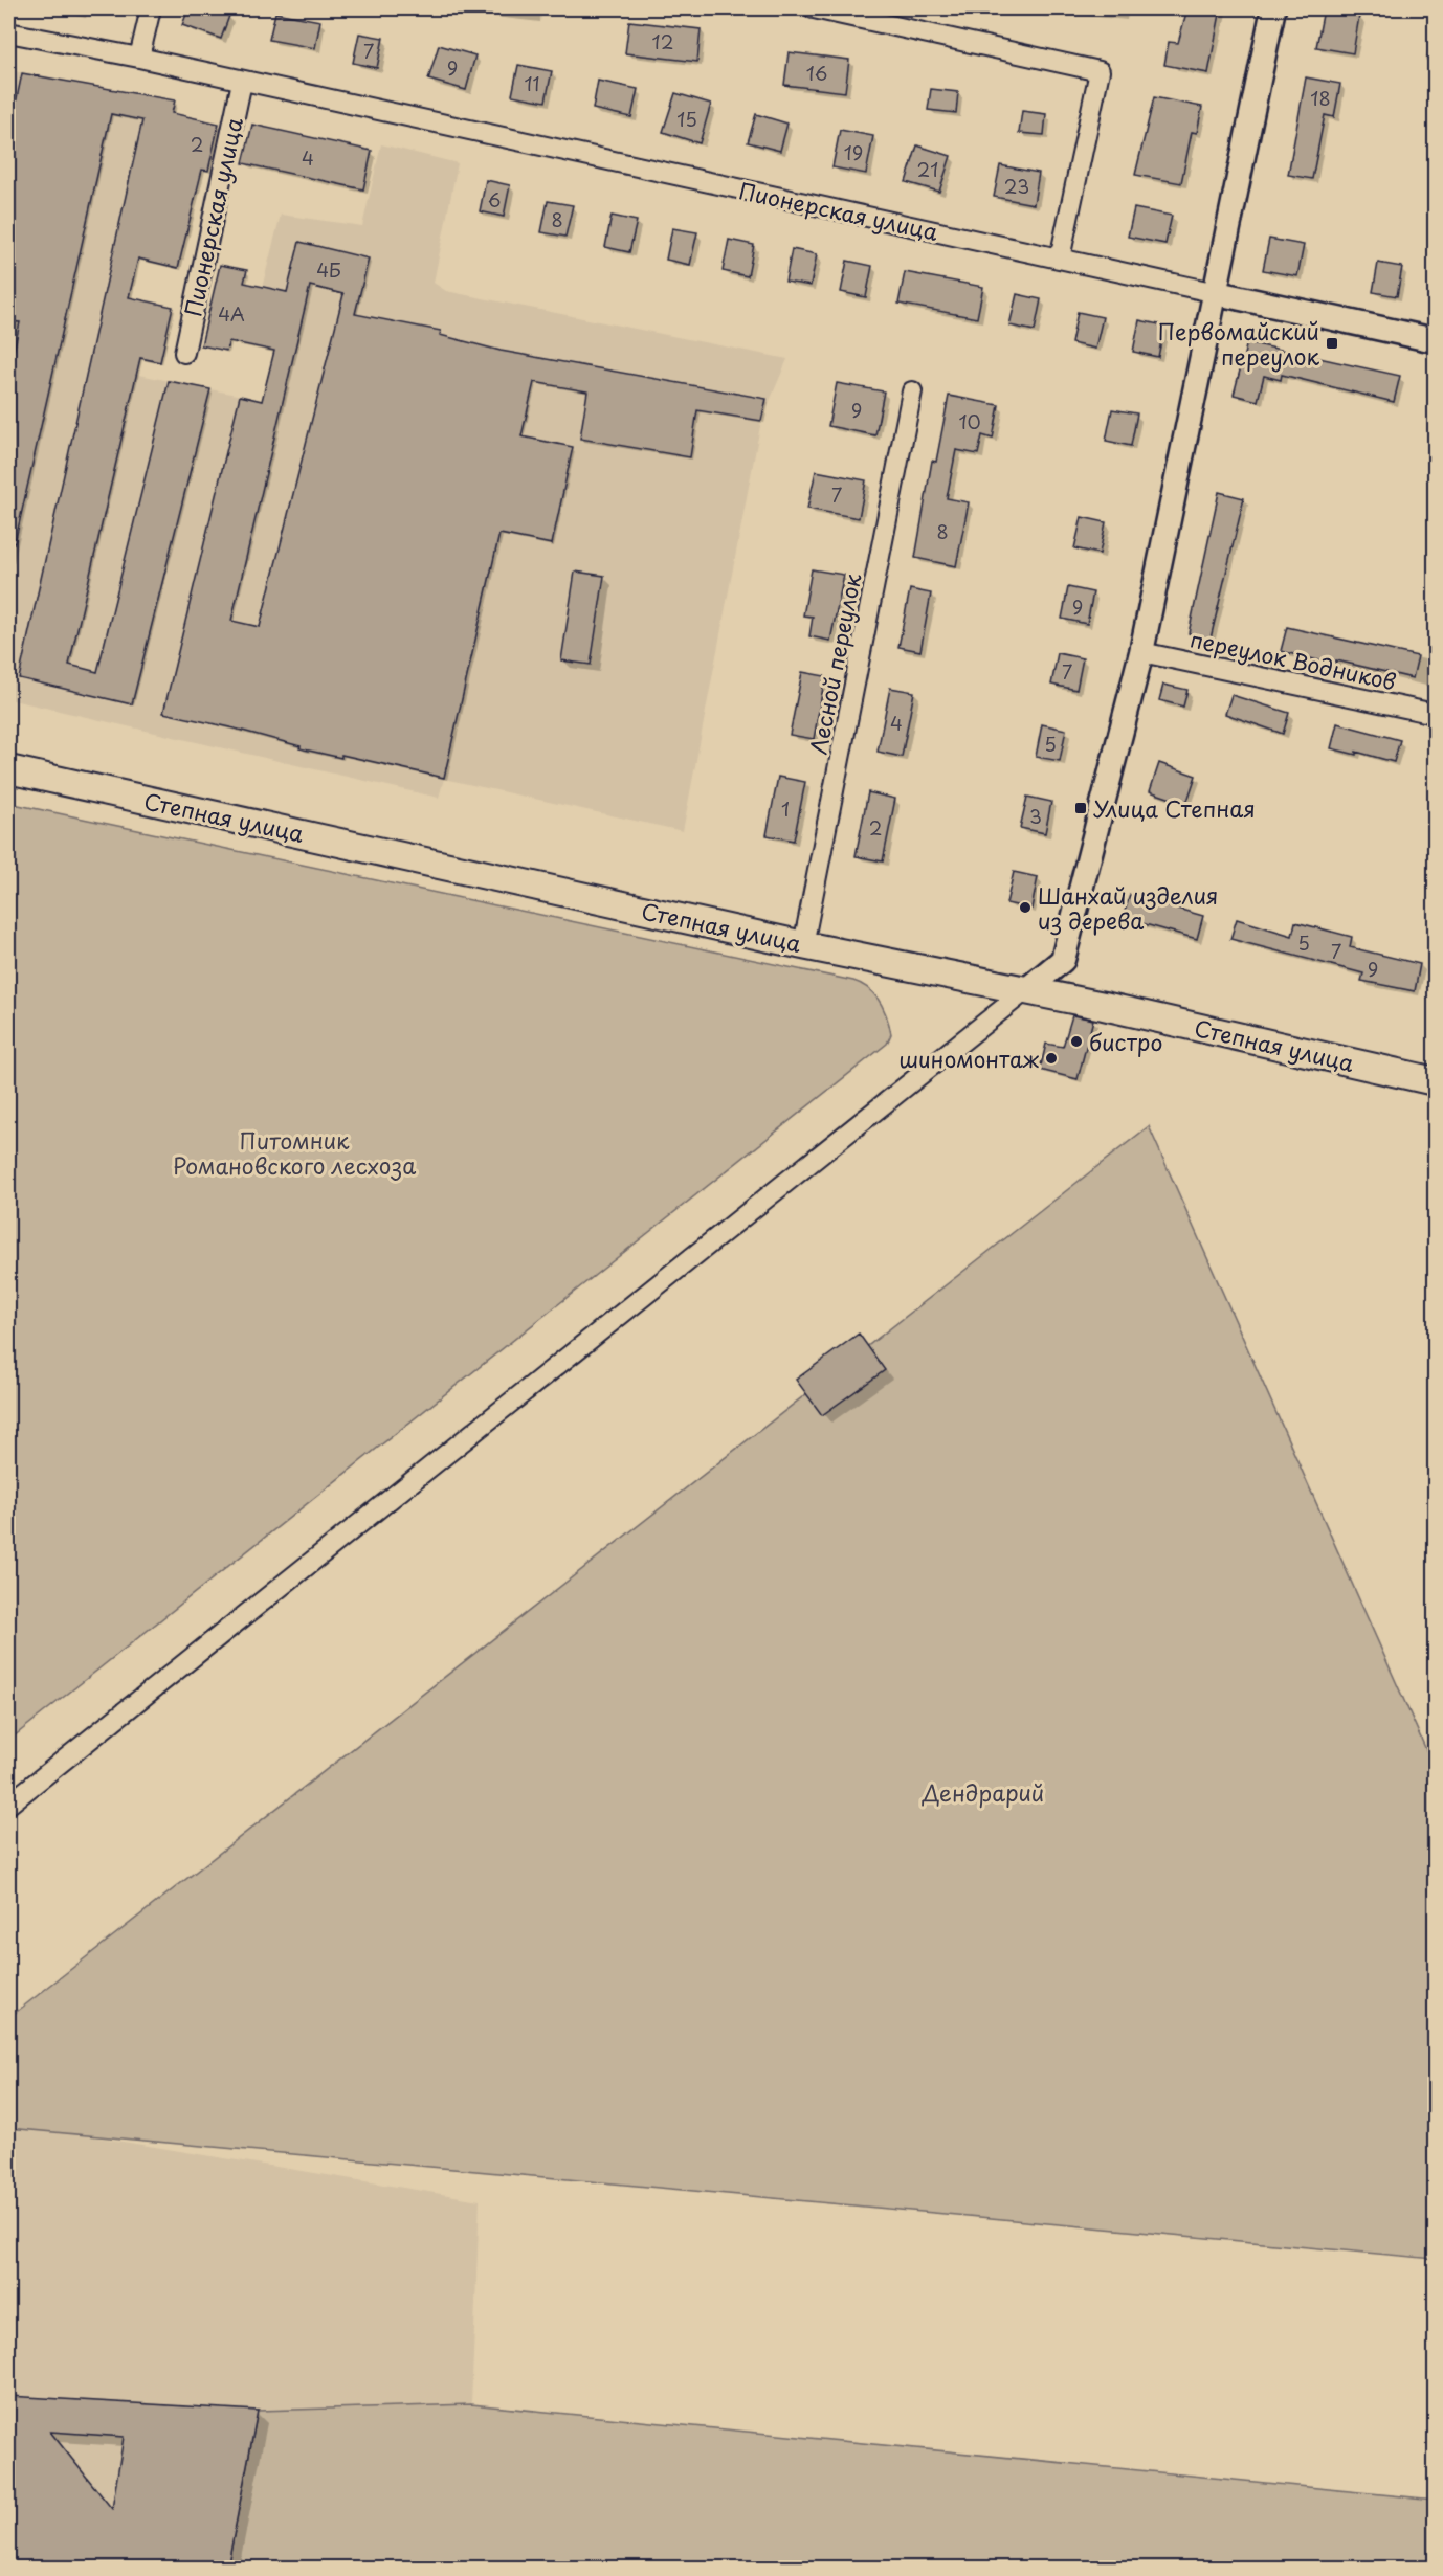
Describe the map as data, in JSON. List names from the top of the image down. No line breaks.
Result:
{"streets":{"main road":["Степная улица"],"street":["Пионерская улица","переулок Водников","Лесной переулок"]},"crossings":[["Лесной переулок","Степная улица"]],"parks":["Питомник Романовского лесхоза","Дендрарий"],"places":{"transit":["Первомайский переулок","Улица Степная"],"other":["Шанхай изделия из дерева","бистро","шиномонтаж"]},"house_numbers":["12","7","9","16","11","18","15","2","19","4","21","23","6","8","4Б","4А","9","10","7","8","9","7","4","5","1","3","2","5","7","9"]}
